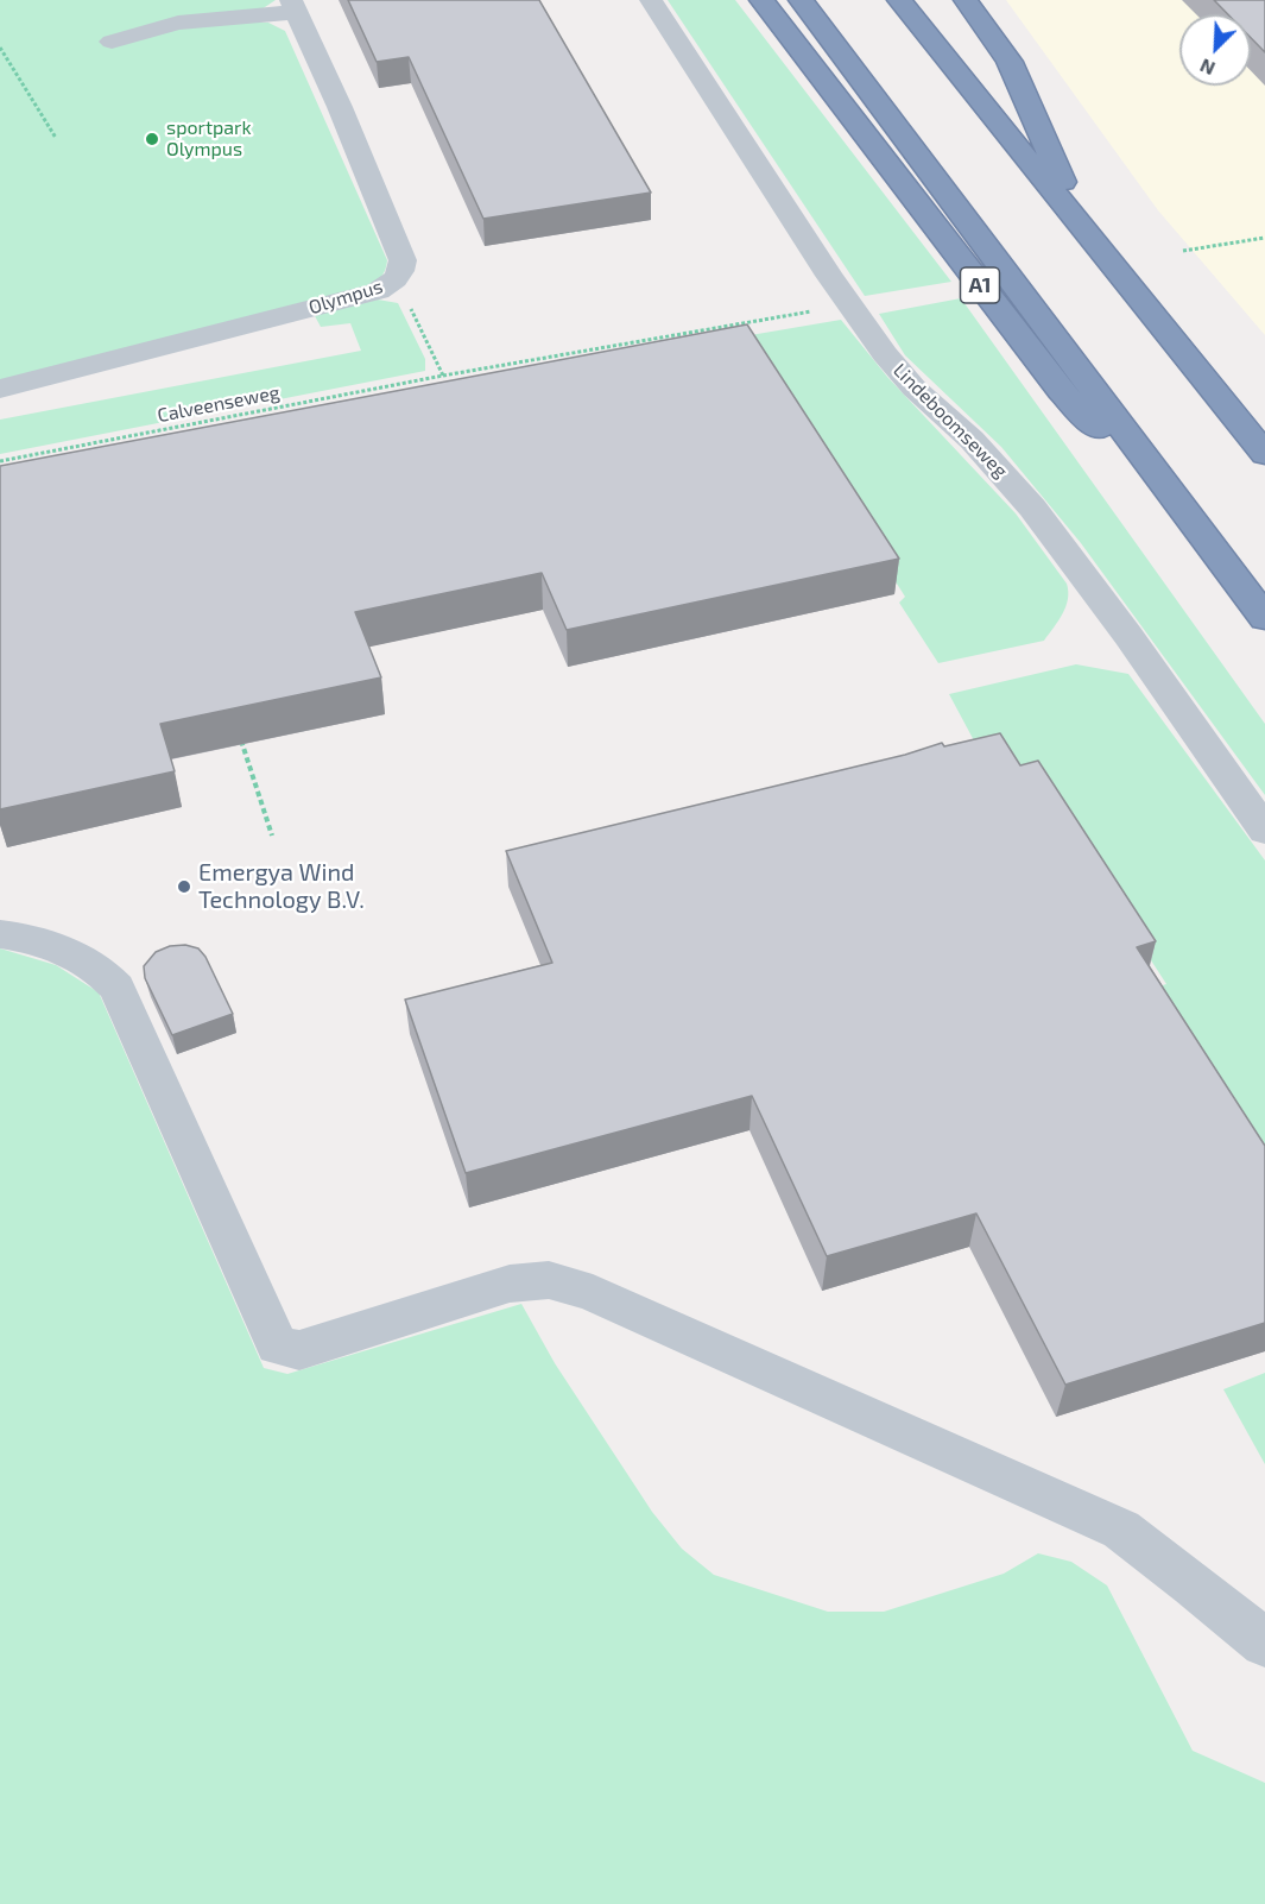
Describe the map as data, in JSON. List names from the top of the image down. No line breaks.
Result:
{"streets":{"highway":["A1"],"street":["Olympus","Lindeboomseweg"],"path":["Calveenseweg"]},"places":["sportpark Olympus","Emergya Wind Technology B.V."],"north":"bottom left"}
